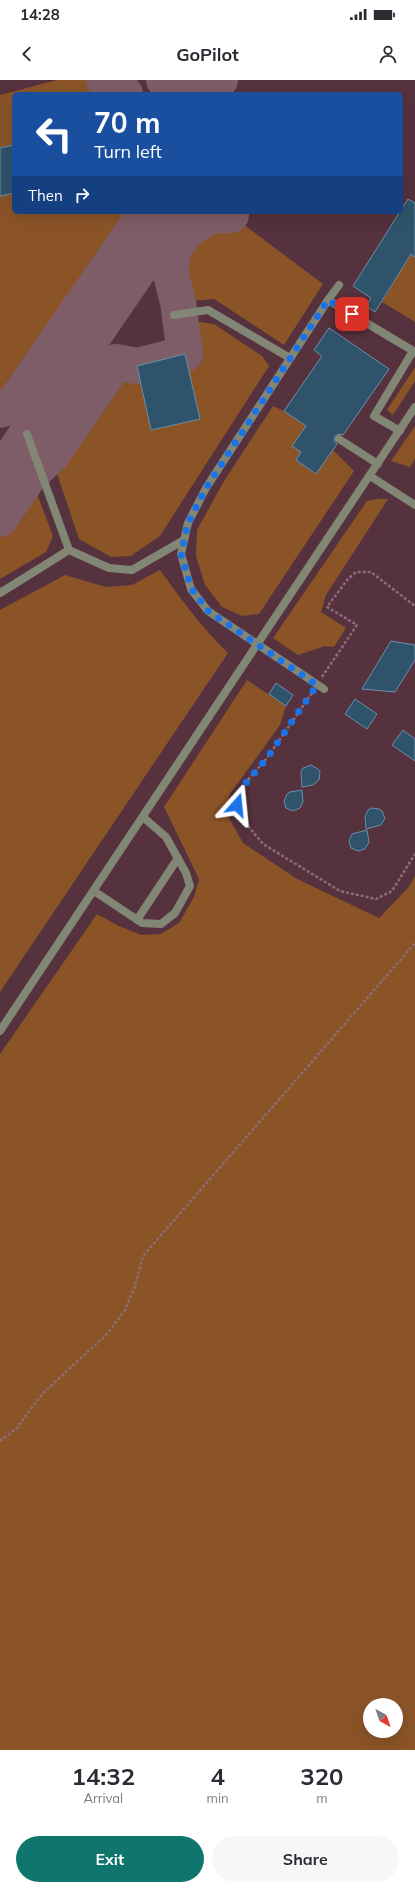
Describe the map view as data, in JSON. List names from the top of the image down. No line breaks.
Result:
{"north":"bottom right","page":{"status":"14:28","header":"GoPilot","turn":["70 m","Turn left"],"then":"Then","eta":["14:32","Arrival","4","min","320","m"],"buttons":["Exit","Share"]}}
